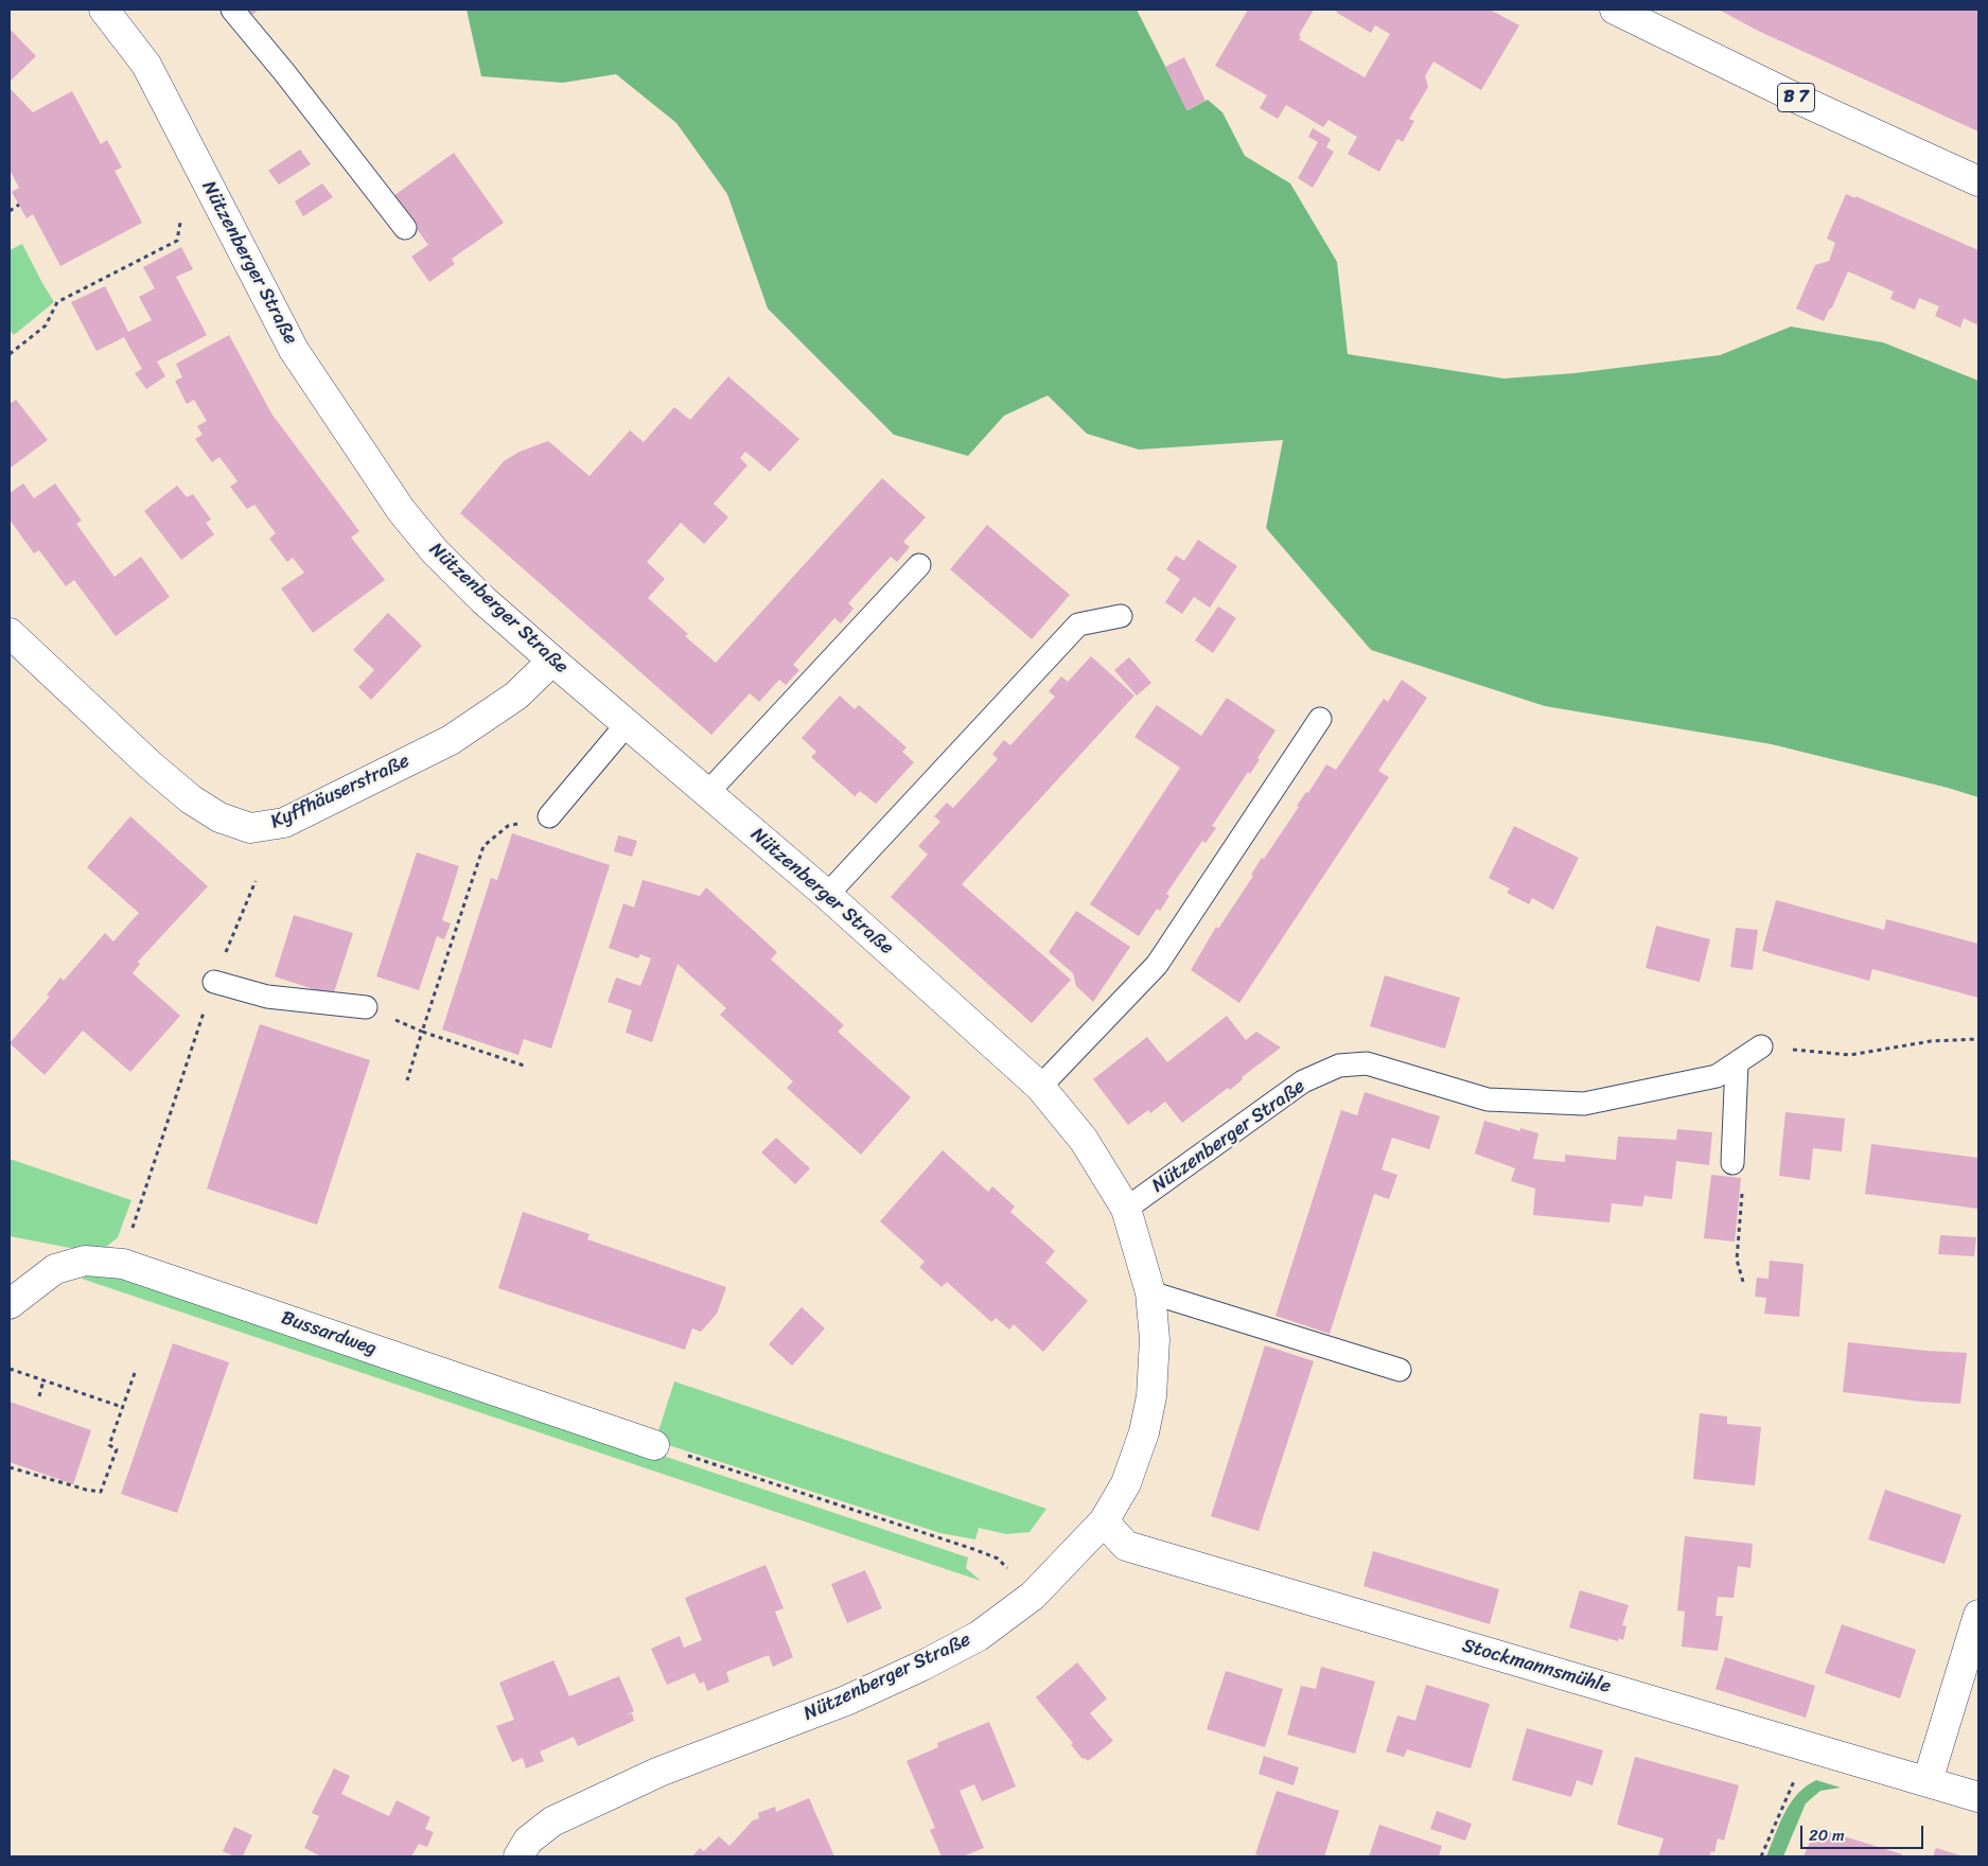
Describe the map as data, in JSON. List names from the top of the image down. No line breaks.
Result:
{"streets":{"street":["B 7","Nützenberger Straße","Kyffhäuserstraße","Bussardweg","Stockmannsmühle"]},"crossings":[["Nützenberger Straße","Kyffhäuserstraße"],["Nützenberger Straße","Stockmannsmühle"]],"scale_bar":"20 m"}
